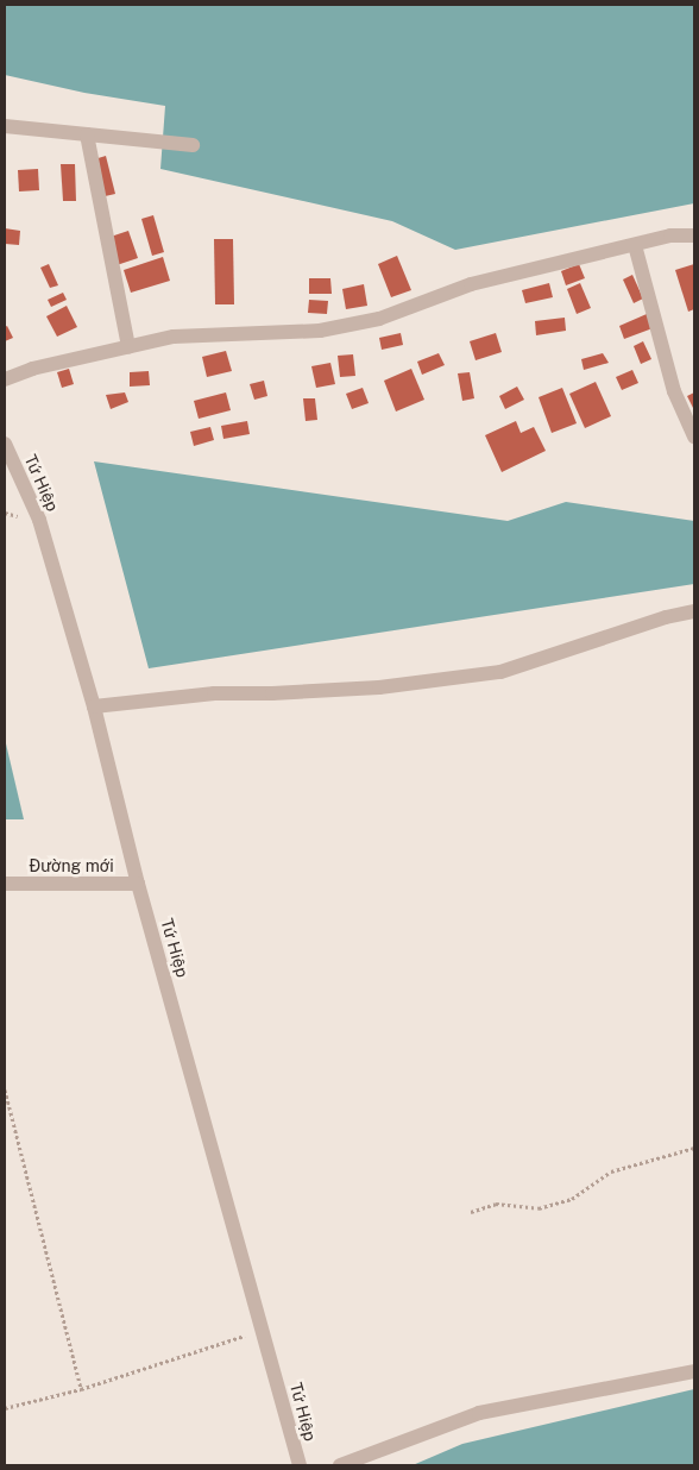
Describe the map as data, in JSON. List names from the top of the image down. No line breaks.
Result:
{"streets":{"street":["Tứ Hiệp","Đường mới"]},"crossings":[["Tứ Hiệp","Đường mới"]]}
